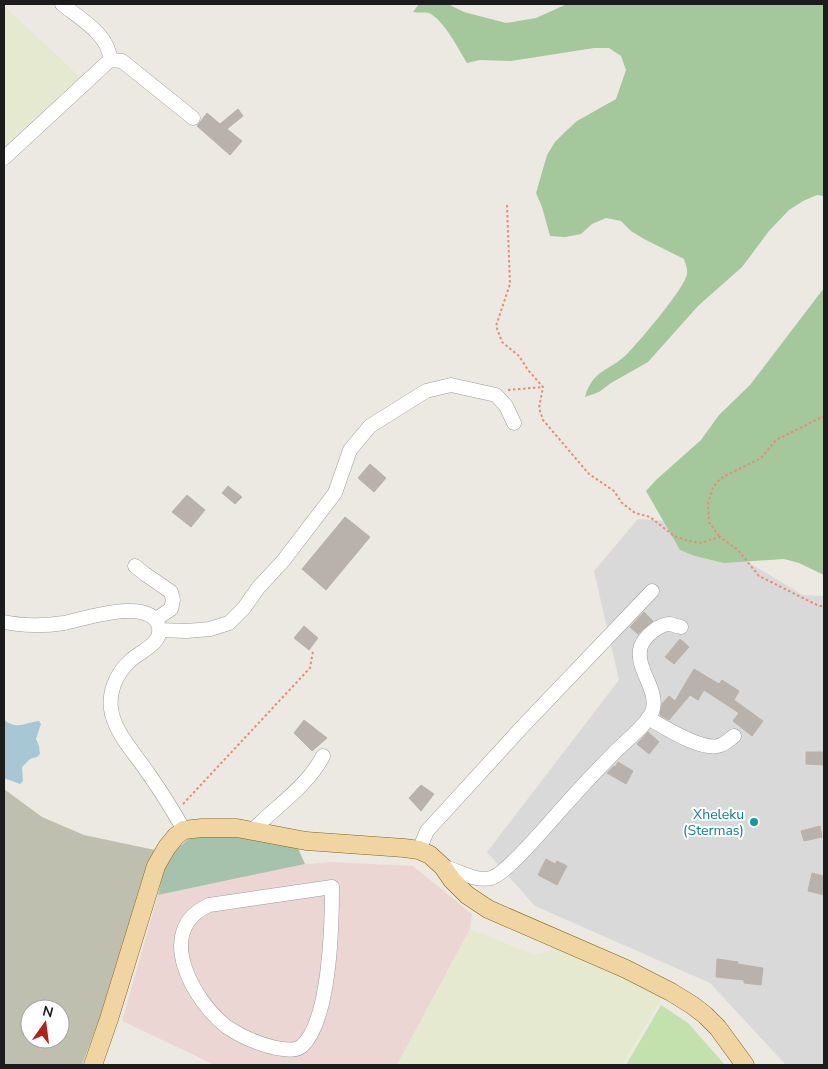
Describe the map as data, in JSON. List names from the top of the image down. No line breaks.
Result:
{"places":["Xheleku (Stermas)"],"north":"top"}
